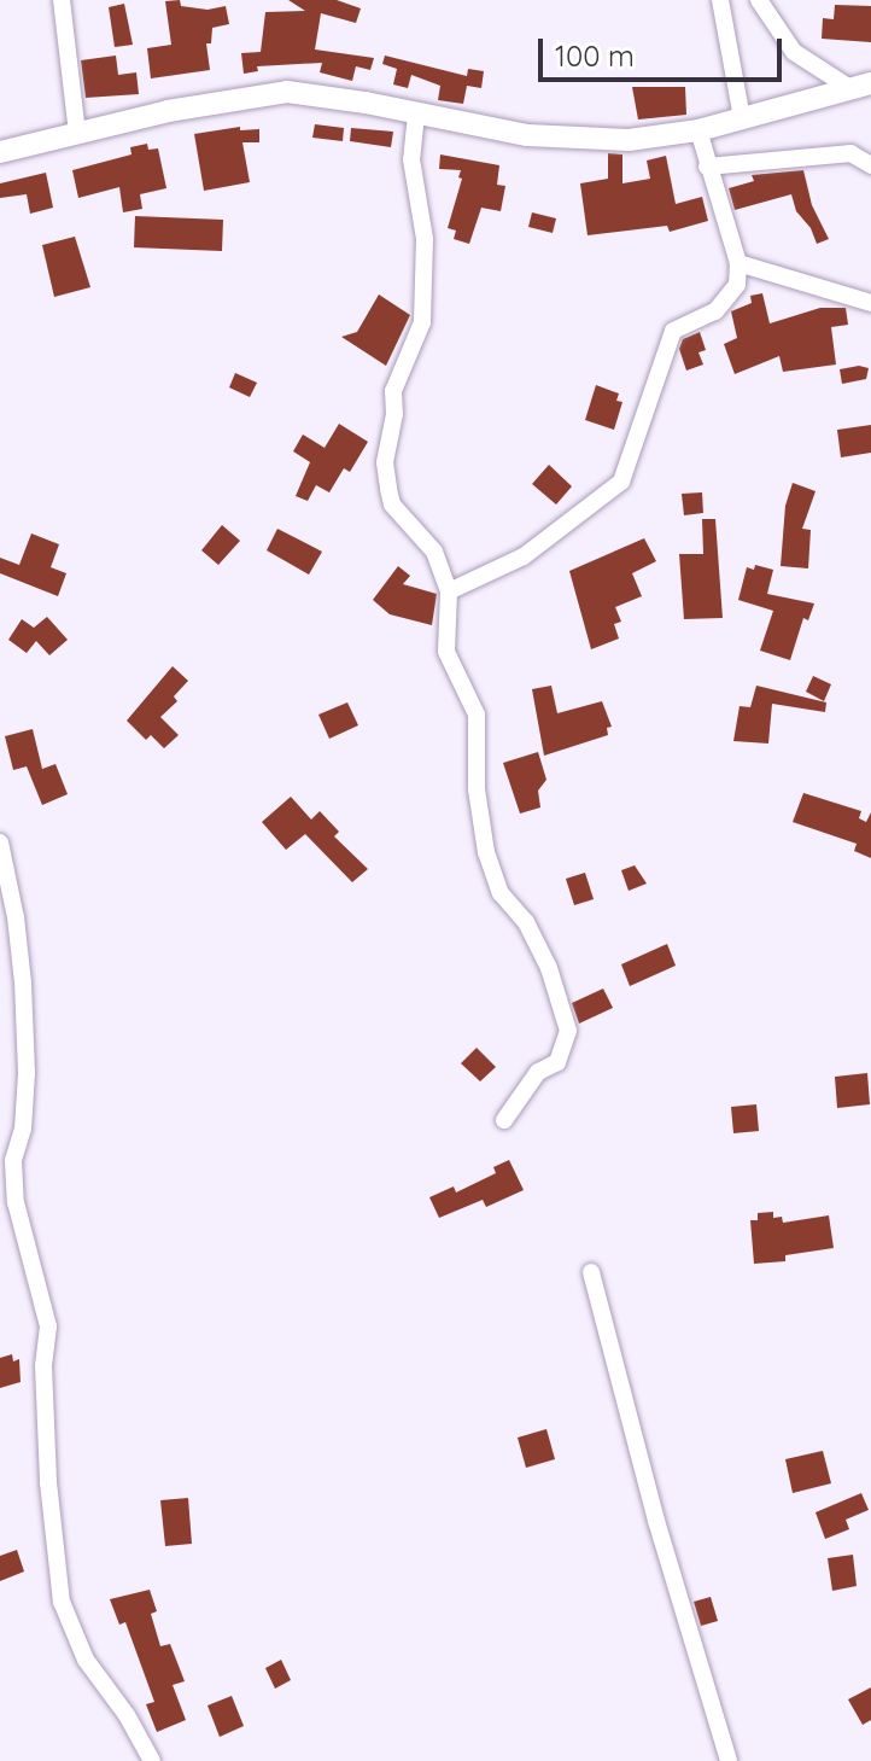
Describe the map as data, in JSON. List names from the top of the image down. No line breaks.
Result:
{"scale_bar":"100 m"}
